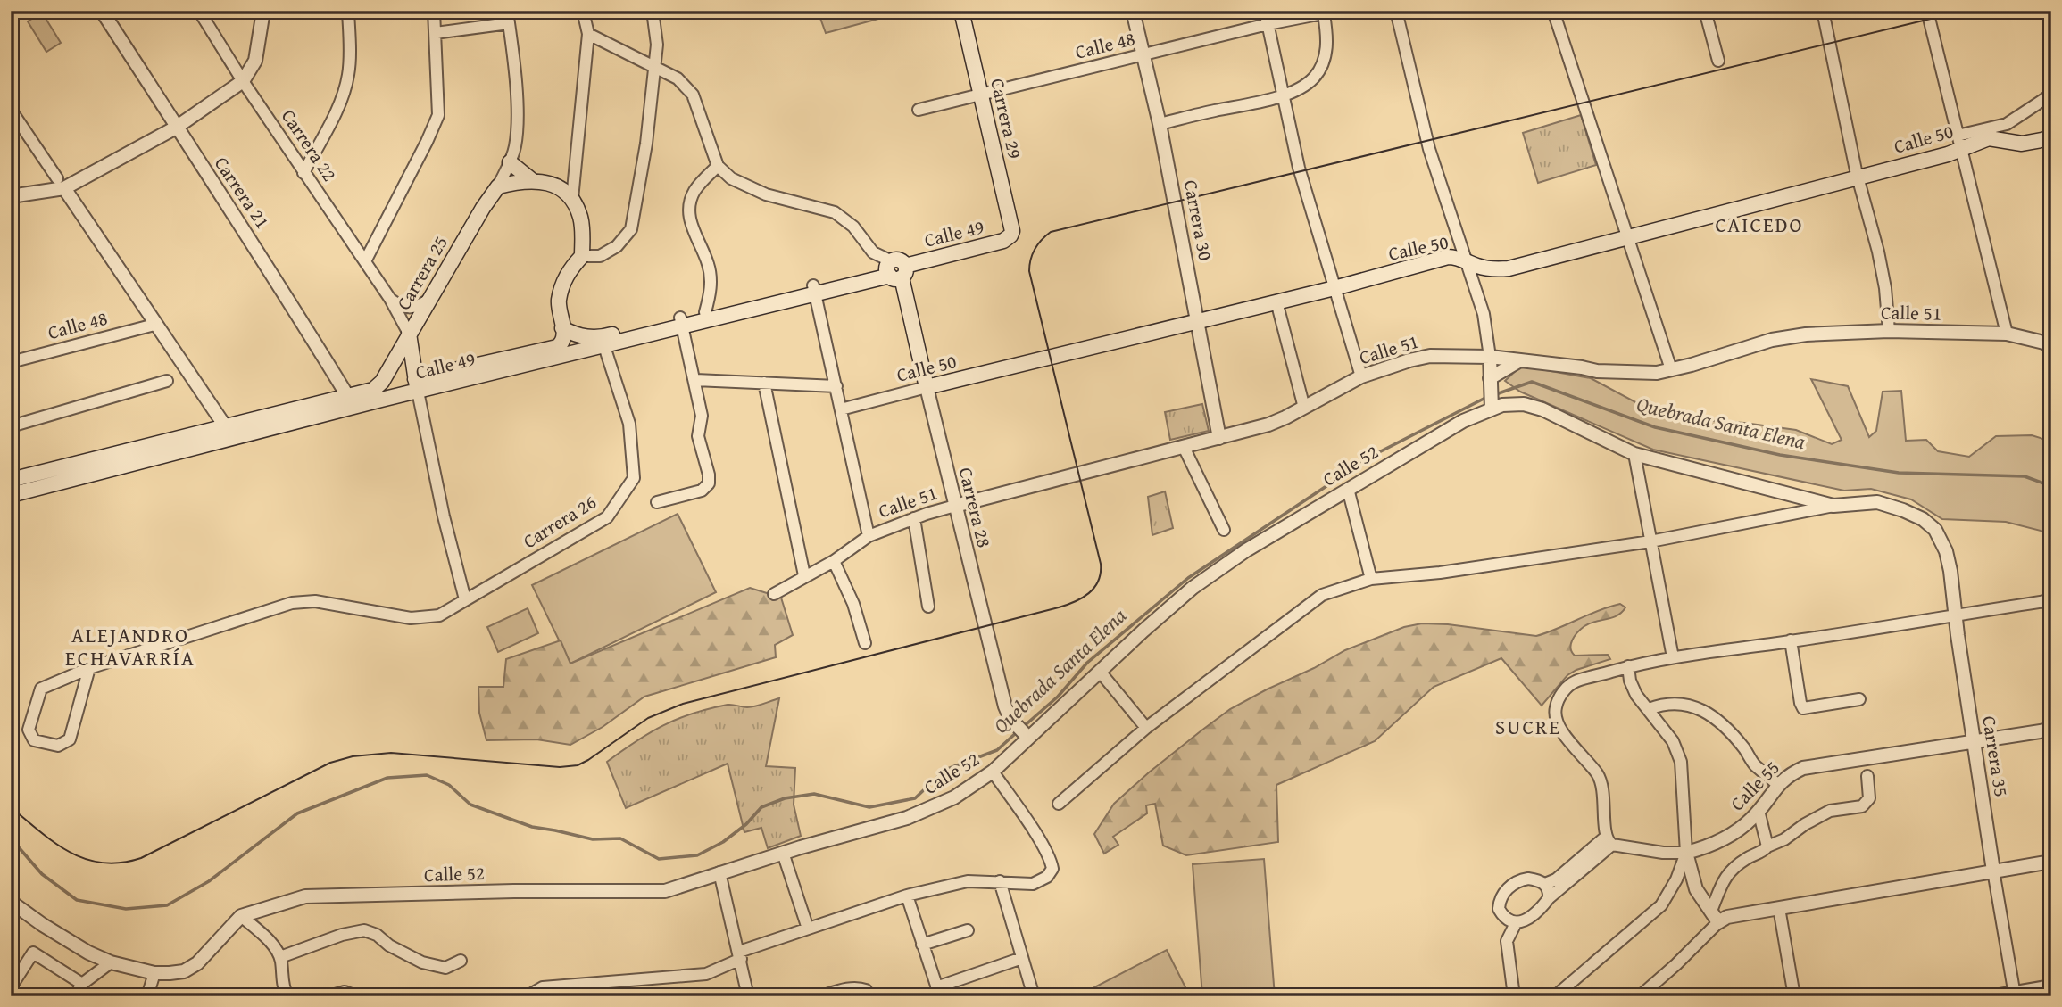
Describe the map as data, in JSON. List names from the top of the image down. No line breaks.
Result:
{"streets":{"main road":["Carrera 29","Calle 50","Calle 49","Carrera 25","Carrera 28"],"street":["Calle 48","Carrera 22","Carrera 21","Carrera 30","Calle 51","Calle 52","Carrera 26","Carrera 35","Calle 55"]},"crossings":[["Calle 48","Carrera 29"],["Calle 48","Carrera 30"],["Carrera 29","Calle 49"],["Calle 50","Carrera 30"],["Calle 50","Carrera 28"],["Carrera 22","Calle 49"],["Carrera 22","Carrera 25"],["Carrera 21","Calle 49"],["Carrera 30","Calle 51"],["Calle 49","Carrera 25"],["Calle 49","Carrera 28"],["Calle 49","Carrera 26"],["Carrera 25","Carrera 26"],["Calle 51","Carrera 28"],["Calle 52","Carrera 28"],["Calle 52","Carrera 35"],["Carrera 35","Calle 55"]],"districts":["CAICEDO","ALEJANDRO ECHAVARRÍA","SUCRE"],"water":["Quebrada Santa Elena"]}
